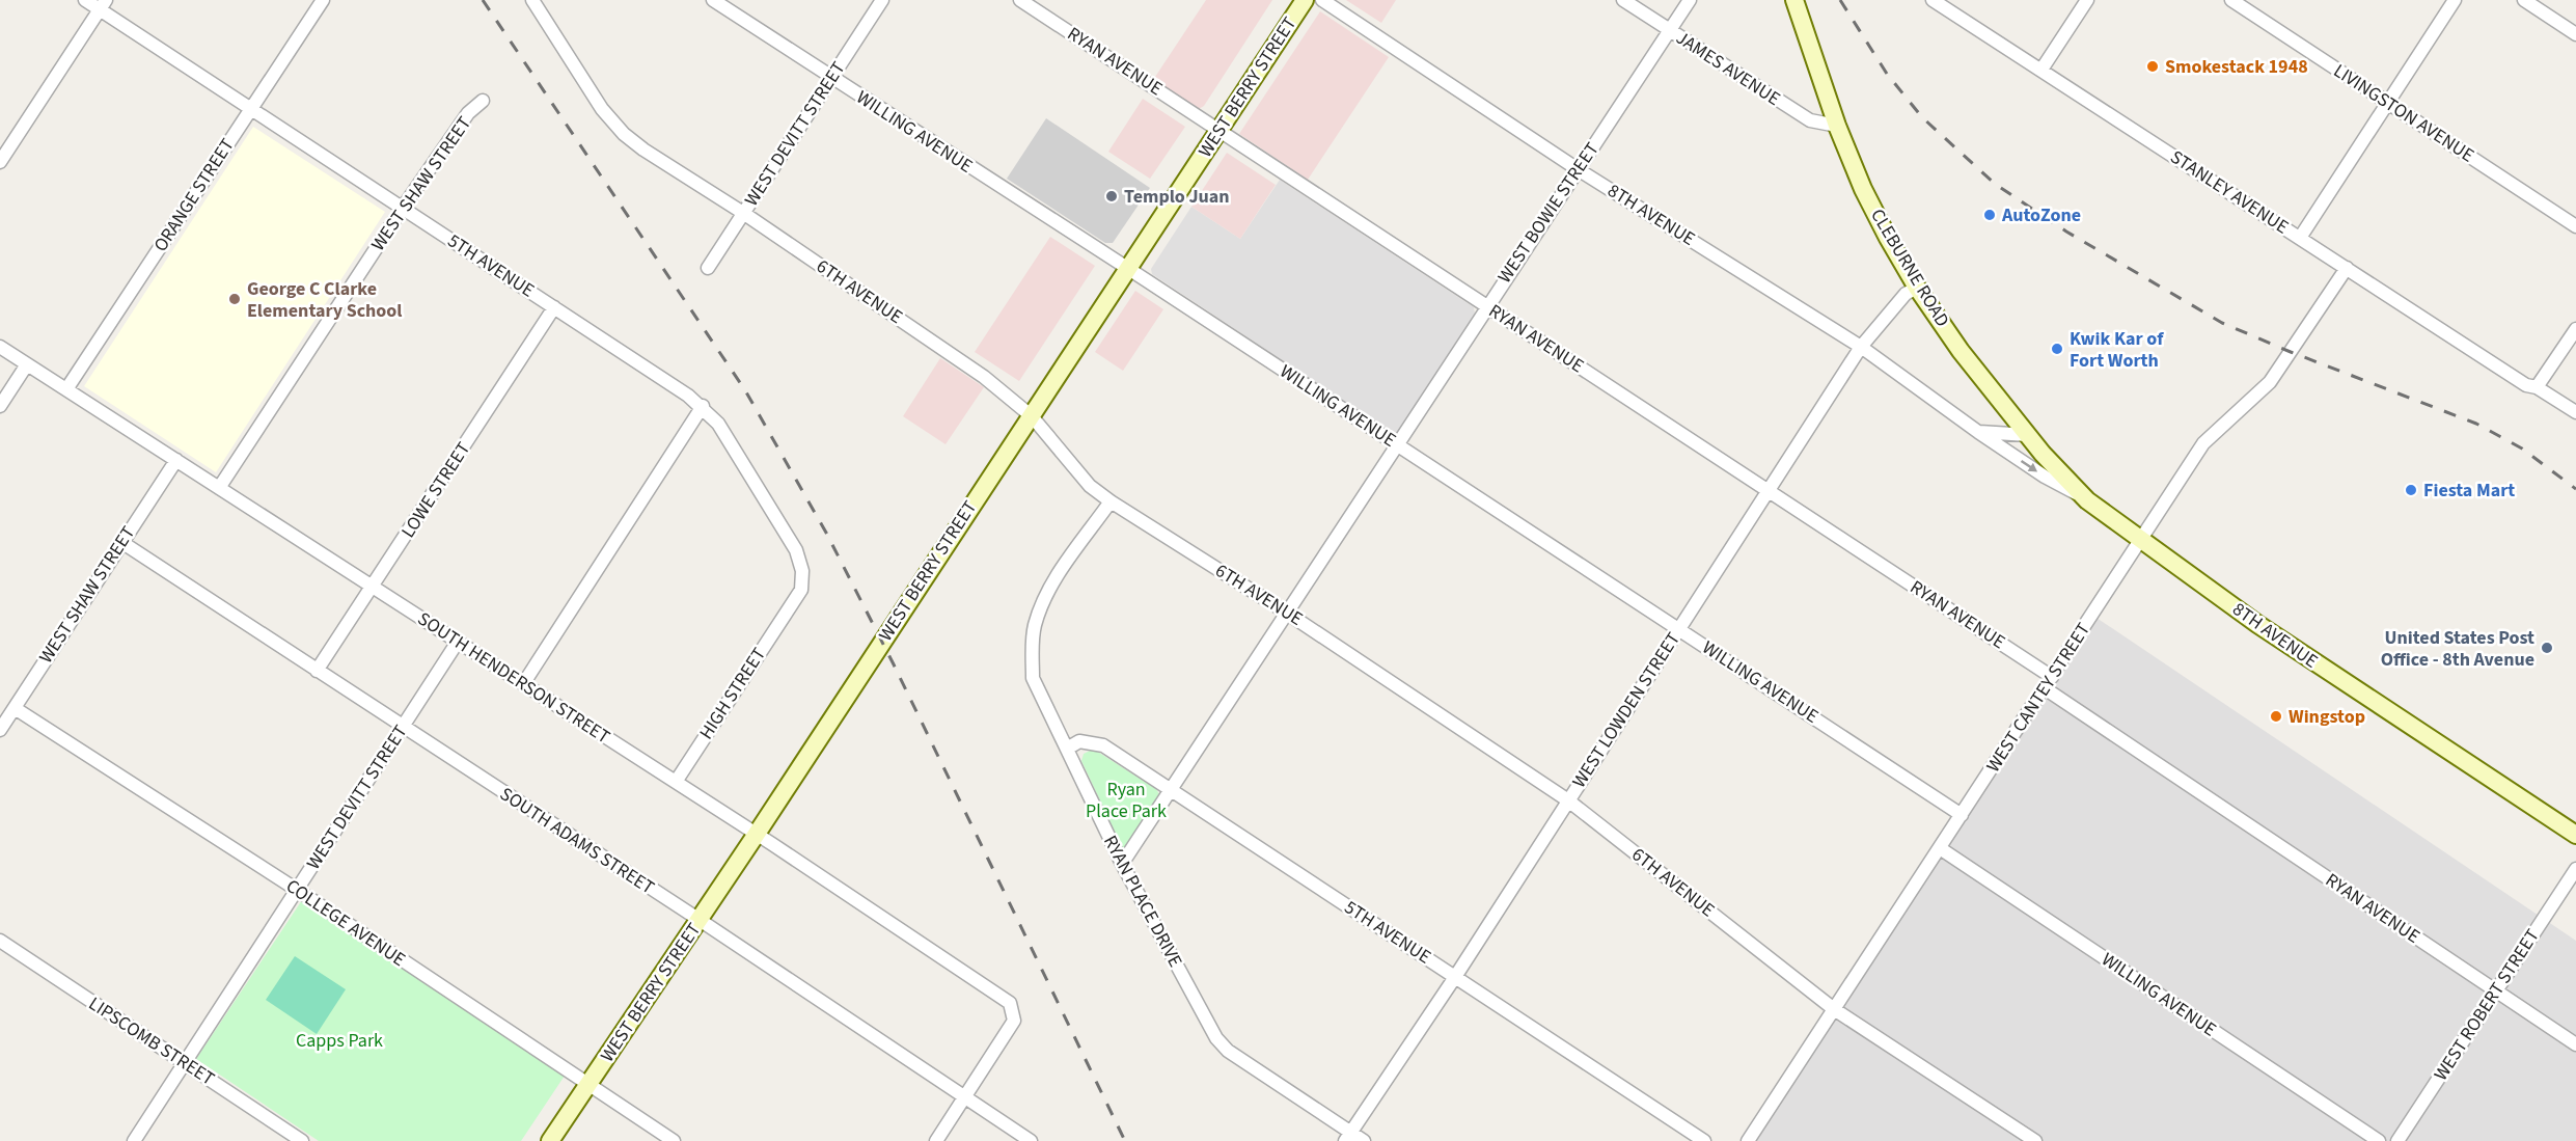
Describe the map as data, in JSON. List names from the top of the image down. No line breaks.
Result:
{"streets":{"main road":["WEST BERRY STREET","8TH AVENUE","CLEBURNE ROAD"],"street":["RYAN AVENUE","JAMES AVENUE","LIVINGSTON AVENUE","WILLING AVENUE","WEST DEVITT STREET","WEST SHAW STREET","STANLEY AVENUE","ORANGE STREET","WEST BOWIE STREET","5TH AVENUE","6TH AVENUE","LOWE STREET","SOUTH HENDERSON STREET","HIGH STREET","WEST CANTEY STREET","WEST LOWDEN STREET","SOUTH ADAMS STREET","RYAN PLACE DRIVE","COLLEGE AVENUE","WEST ROBERT STREET","LIPSCOMB STREET"]},"crossings":[["RYAN AVENUE","WEST BERRY STREET"],["RYAN AVENUE","WEST BOWIE STREET"],["RYAN AVENUE","WEST CANTEY STREET"],["RYAN AVENUE","WEST LOWDEN STREET"],["RYAN AVENUE","WEST ROBERT STREET"],["JAMES AVENUE","WEST BOWIE STREET"],["JAMES AVENUE","CLEBURNE ROAD"],["WEST BERRY STREET","WILLING AVENUE"],["WEST BERRY STREET","6TH AVENUE"],["WEST BERRY STREET","SOUTH HENDERSON STREET"],["WEST BERRY STREET","SOUTH ADAMS STREET"],["WEST BERRY STREET","COLLEGE AVENUE"],["WILLING AVENUE","WEST DEVITT STREET"],["WILLING AVENUE","WEST BOWIE STREET"],["WILLING AVENUE","WEST CANTEY STREET"],["WILLING AVENUE","WEST LOWDEN STREET"],["WEST DEVITT STREET","6TH AVENUE"],["WEST DEVITT STREET","SOUTH HENDERSON STREET"],["WEST DEVITT STREET","SOUTH ADAMS STREET"],["WEST DEVITT STREET","COLLEGE AVENUE"],["WEST DEVITT STREET","LIPSCOMB STREET"],["WEST SHAW STREET","5TH AVENUE"],["WEST SHAW STREET","SOUTH HENDERSON STREET"],["WEST SHAW STREET","SOUTH ADAMS STREET"],["WEST SHAW STREET","COLLEGE AVENUE"],["STANLEY AVENUE","WEST CANTEY STREET"],["ORANGE STREET","5TH AVENUE"],["ORANGE STREET","SOUTH HENDERSON STREET"],["WEST BOWIE STREET","8TH AVENUE"],["WEST BOWIE STREET","5TH AVENUE"],["WEST BOWIE STREET","6TH AVENUE"],["WEST BOWIE STREET","RYAN PLACE DRIVE"],["8TH AVENUE","CLEBURNE ROAD"],["8TH AVENUE","WEST CANTEY STREET"],["8TH AVENUE","WEST LOWDEN STREET"],["5TH AVENUE","LOWE STREET"],["5TH AVENUE","HIGH STREET"],["5TH AVENUE","WEST LOWDEN STREET"],["5TH AVENUE","RYAN PLACE DRIVE"],["CLEBURNE ROAD","WEST LOWDEN STREET"],["6TH AVENUE","WEST CANTEY STREET"],["6TH AVENUE","WEST LOWDEN STREET"],["6TH AVENUE","RYAN PLACE DRIVE"],["LOWE STREET","SOUTH HENDERSON STREET"],["LOWE STREET","SOUTH ADAMS STREET"],["SOUTH HENDERSON STREET","HIGH STREET"],["SOUTH HENDERSON STREET","SOUTH ADAMS STREET"],["WEST LOWDEN STREET","RYAN PLACE DRIVE"]],"parks":["Ryan Place Park","Capps Park"],"places":["Smokestack 1948","Templo Juan","AutoZone","George C Clarke Elementary School","Kwik Kar of Fort Worth","Fiesta Mart","United States Post Office - 8th Avenue","Wingstop"]}
